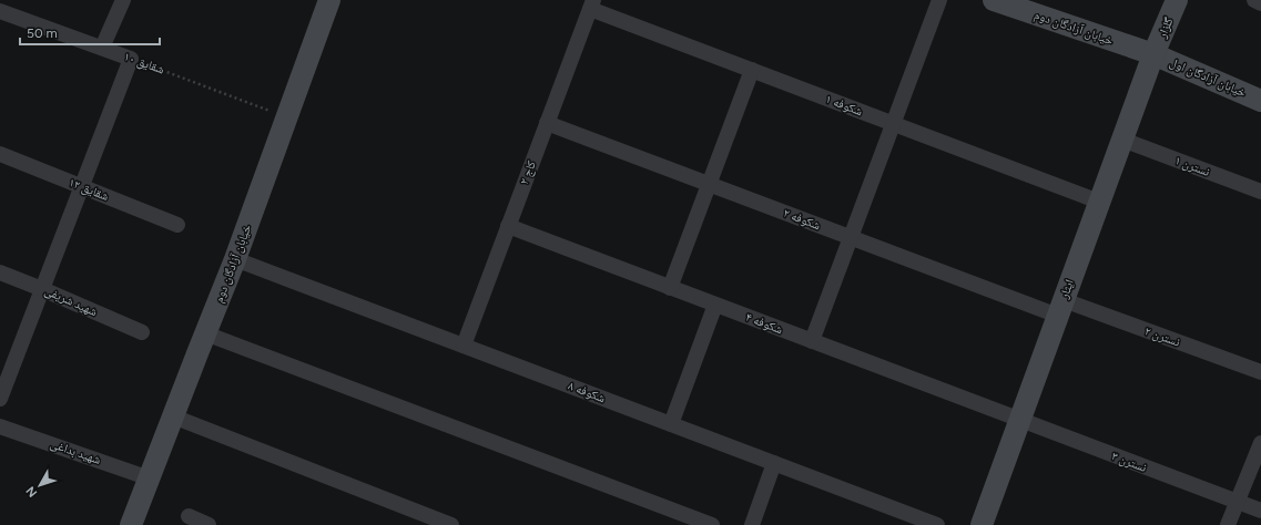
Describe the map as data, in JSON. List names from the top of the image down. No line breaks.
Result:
{"streets":{"street":["خیابان آزادگان دوم","گلزار","شقایق ۱۰","خیابان آزادگان اول","شکوفه ۱","نسترن ۱","کاج ۲","شقایق ۱۲","شکوفه ۲","ایثار","شهید شریفی","شکوفه ۴","نسترن ۲","شکوفه ۸","شهید بداغی","نسترن ۳"]},"crossings":[["خیابان آزادگان دوم","گلزار"],["خیابان آزادگان دوم","شقایق ۱۰"],["خیابان آزادگان دوم","خیابان آزادگان اول"],["خیابان آزادگان دوم","ایثار"],["خیابان آزادگان دوم","شکوفه ۸"],["خیابان آزادگان دوم","شهید بداغی"],["گلزار","خیابان آزادگان اول"],["گلزار","ایثار"],["خیابان آزادگان اول","ایثار"],["شکوفه ۱","کاج ۲"],["شکوفه ۱","ایثار"],["نسترن ۱","ایثار"],["کاج ۲","شکوفه ۲"],["کاج ۲","شکوفه ۴"],["کاج ۲","شکوفه ۸"],["شکوفه ۲","ایثار"],["شکوفه ۲","نسترن ۲"],["ایثار","شکوفه ۴"],["ایثار","نسترن ۲"],["ایثار","نسترن ۳"],["شکوفه ۴","نسترن ۳"]],"scale_bar":"50 m","north":"bottom left"}
